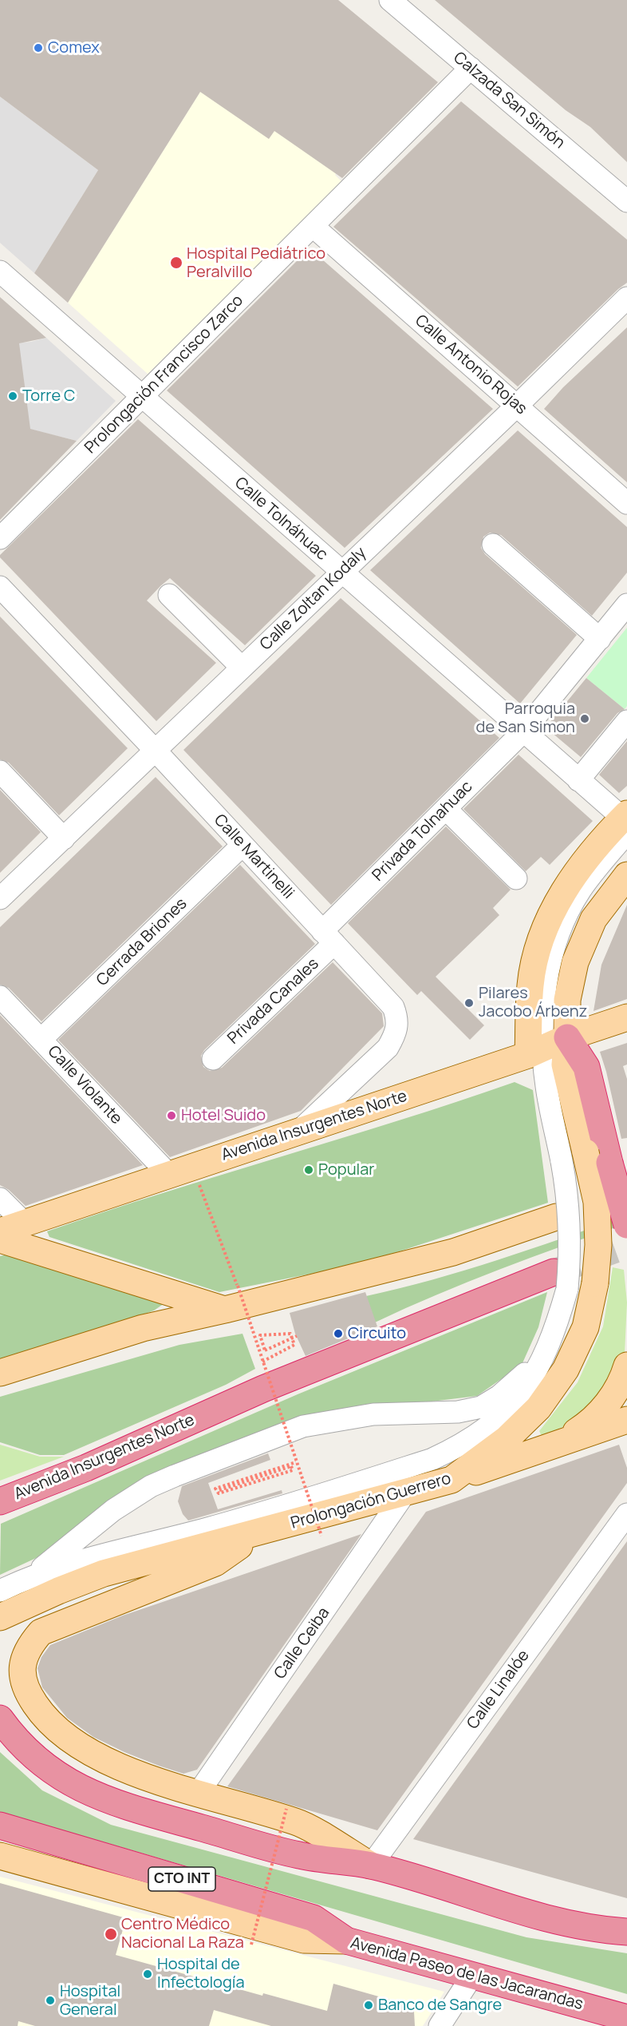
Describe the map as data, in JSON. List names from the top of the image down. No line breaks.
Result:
{"streets":{"highway":["Avenida Insurgentes Norte","CTO INT","Avenida Paseo de las Jacarandas"],"main road":["Prolongación Guerrero"],"street":["Calzada San Simón","Calle Antonio Rojas","Prolongación Francisco Zarco","Calle Tolnáhuac","Calle Zoltan Kodaly","Privada Tolnahuac","Calle Martinelli","Cerrada Briones","Privada Canales","Calle Violante","Calle Ceiba","Calle Linalóe"]},"crossings":[["Calzada San Simón","Prolongación Francisco Zarco"],["Calle Antonio Rojas","Prolongación Francisco Zarco"],["Calle Antonio Rojas","Calle Zoltan Kodaly"],["Prolongación Francisco Zarco","Calle Tolnáhuac"],["Calle Tolnáhuac","Calle Zoltan Kodaly"],["Calle Tolnáhuac","Privada Tolnahuac"],["Calle Zoltan Kodaly","Calle Martinelli"],["Privada Tolnahuac","Calle Martinelli"],["Privada Tolnahuac","Privada Canales"],["Calle Martinelli","Cerrada Briones"],["Calle Martinelli","Privada Canales"],["Calle Martinelli","Avenida Insurgentes Norte"],["Cerrada Briones","Calle Violante"],["Calle Violante","Avenida Insurgentes Norte"],["Avenida Insurgentes Norte","Prolongación Guerrero"],["Prolongación Guerrero","Calle Ceiba"],["CTO INT","Avenida Paseo de las Jacarandas"]],"places":["Comex","Hospital Pediátrico Peralvillo","Torre C","Parroquia de San Simon","Pilares Jacobo Árbenz","Hotel Suido","Popular","Circuito","Centro Médico Nacional La Raza","Hospital de Infectología","Hospital General","Banco de Sangre"]}
